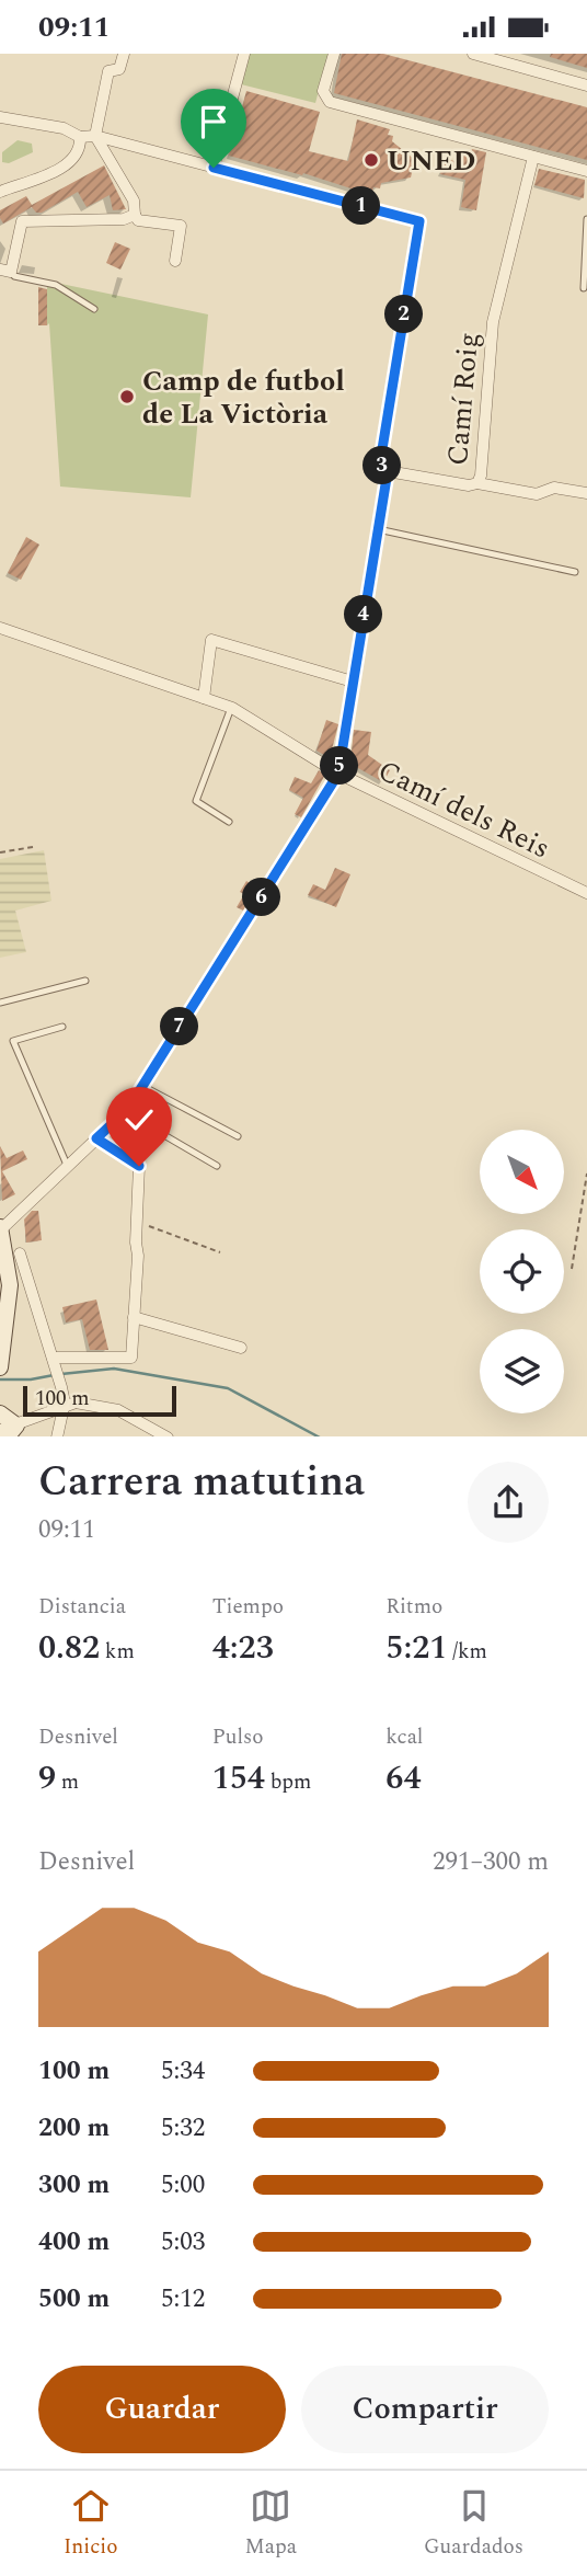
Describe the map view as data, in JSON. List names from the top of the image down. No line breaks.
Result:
{"streets":{"street":["Camí Roig","Camí dels Reis"]},"places":["UNED","Camp de futbol de La Victòria"],"scale_bar":"100 m","north":"bottom right","page":{"status":"09:11","pins":["1","2","3","4","5","6","7"],"scale":"100 m","heading":["Carrera matutina","09:11"],"stats":[["Distancia","0.82 km"],["Tiempo","4:23"],["Ritmo","5:21 /km"],["Desnivel","9 m"],["Pulso","154 bpm"],["kcal","64"]],"chart":["Desnivel","291–300 m"],"list":[{"name":"100 m","note":"5:34"},{"name":"200 m","note":"5:32"},{"name":"300 m","note":"5:00"},{"name":"400 m","note":"5:03"},{"name":"500 m","note":"5:12"}],"buttons":["Guardar","Compartir"],"tabs":["Inicio","Mapa","Guardados"]}}
